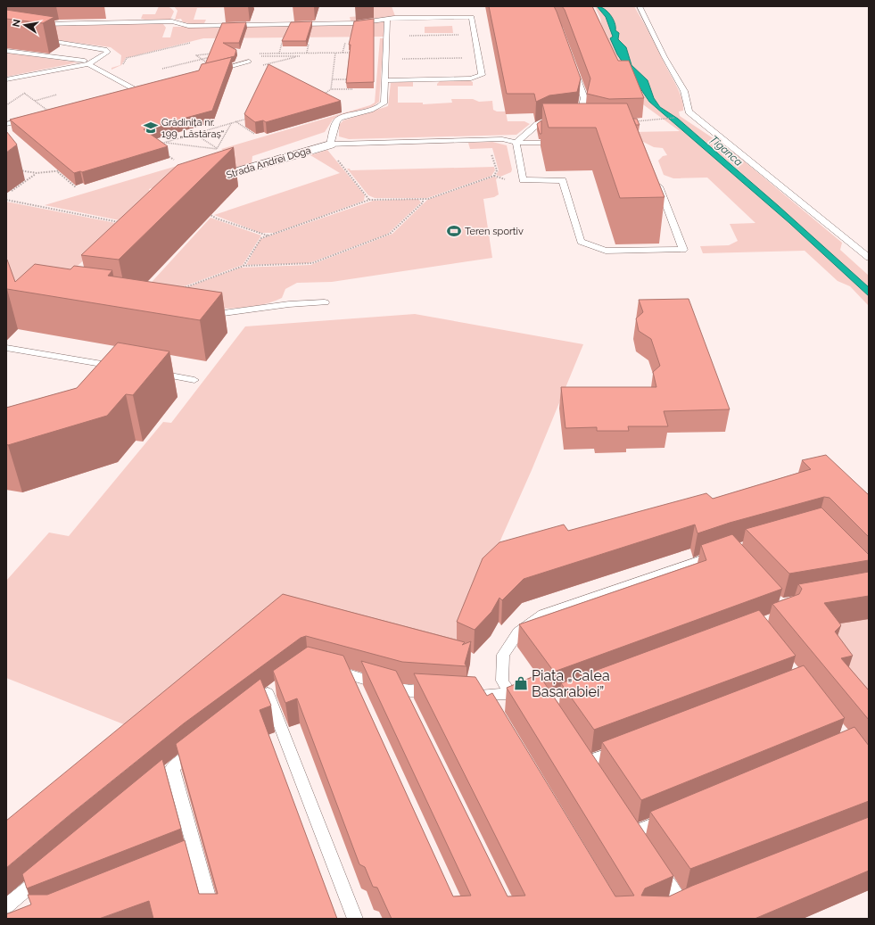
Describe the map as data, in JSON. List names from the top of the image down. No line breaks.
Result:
{"streets":{"street":["Strada Andrei Doga"]},"water":["Țîganca"],"places":{"school or university":["Grădinița nr. 199 „Lăstăraș“"],"sports":["Teren sportiv"],"shop":["Piața „Calea Basarabiei”"]},"north":"left"}
